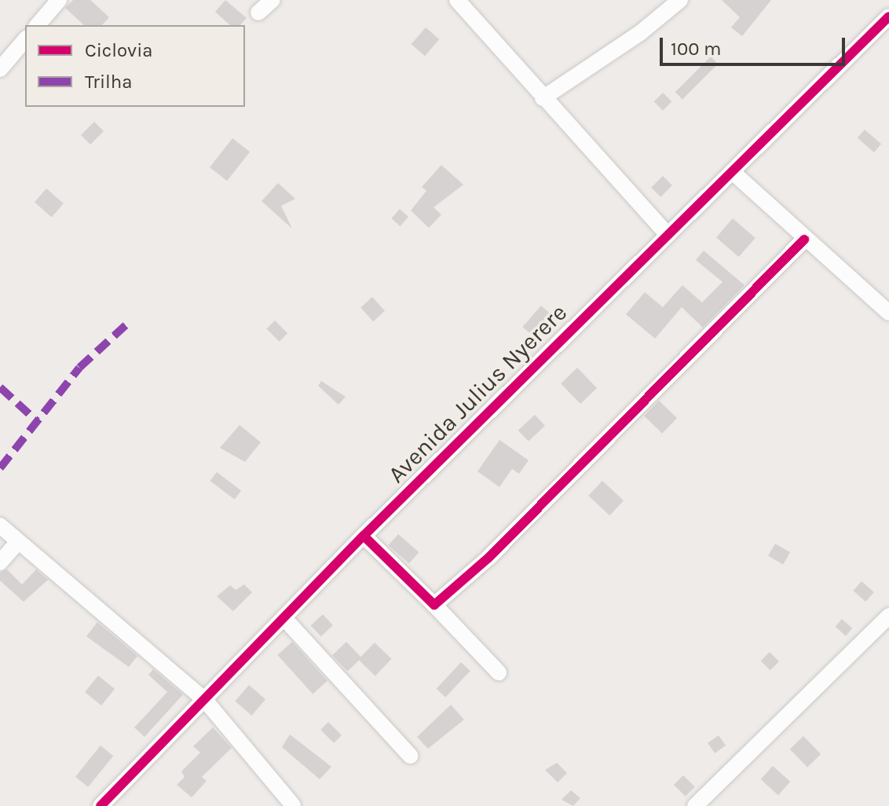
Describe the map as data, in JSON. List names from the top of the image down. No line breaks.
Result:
{"streets":{"street":["Avenida Julius Nyerere"]},"legend":["Ciclovia","Trilha"],"scale_bar":"100 m"}
